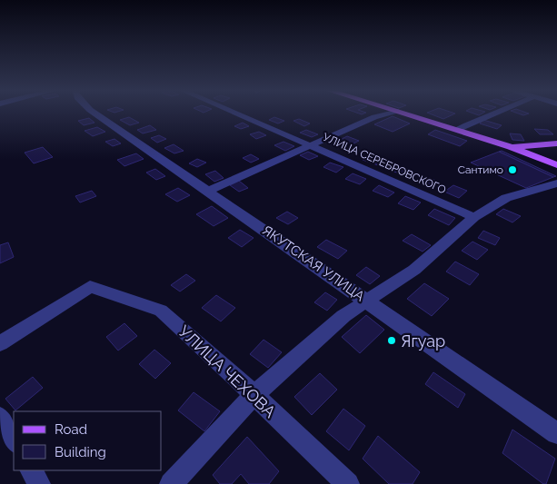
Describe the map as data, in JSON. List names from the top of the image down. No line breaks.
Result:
{"streets":{"street":["УЛИЦА СЕРЕБРОВСКОГО","ЯКУТСКАЯ УЛИЦА","УЛИЦА ЧЕХОВА"]},"places":["Сантимо","Ягуар"],"legend":["Road","Building"]}
